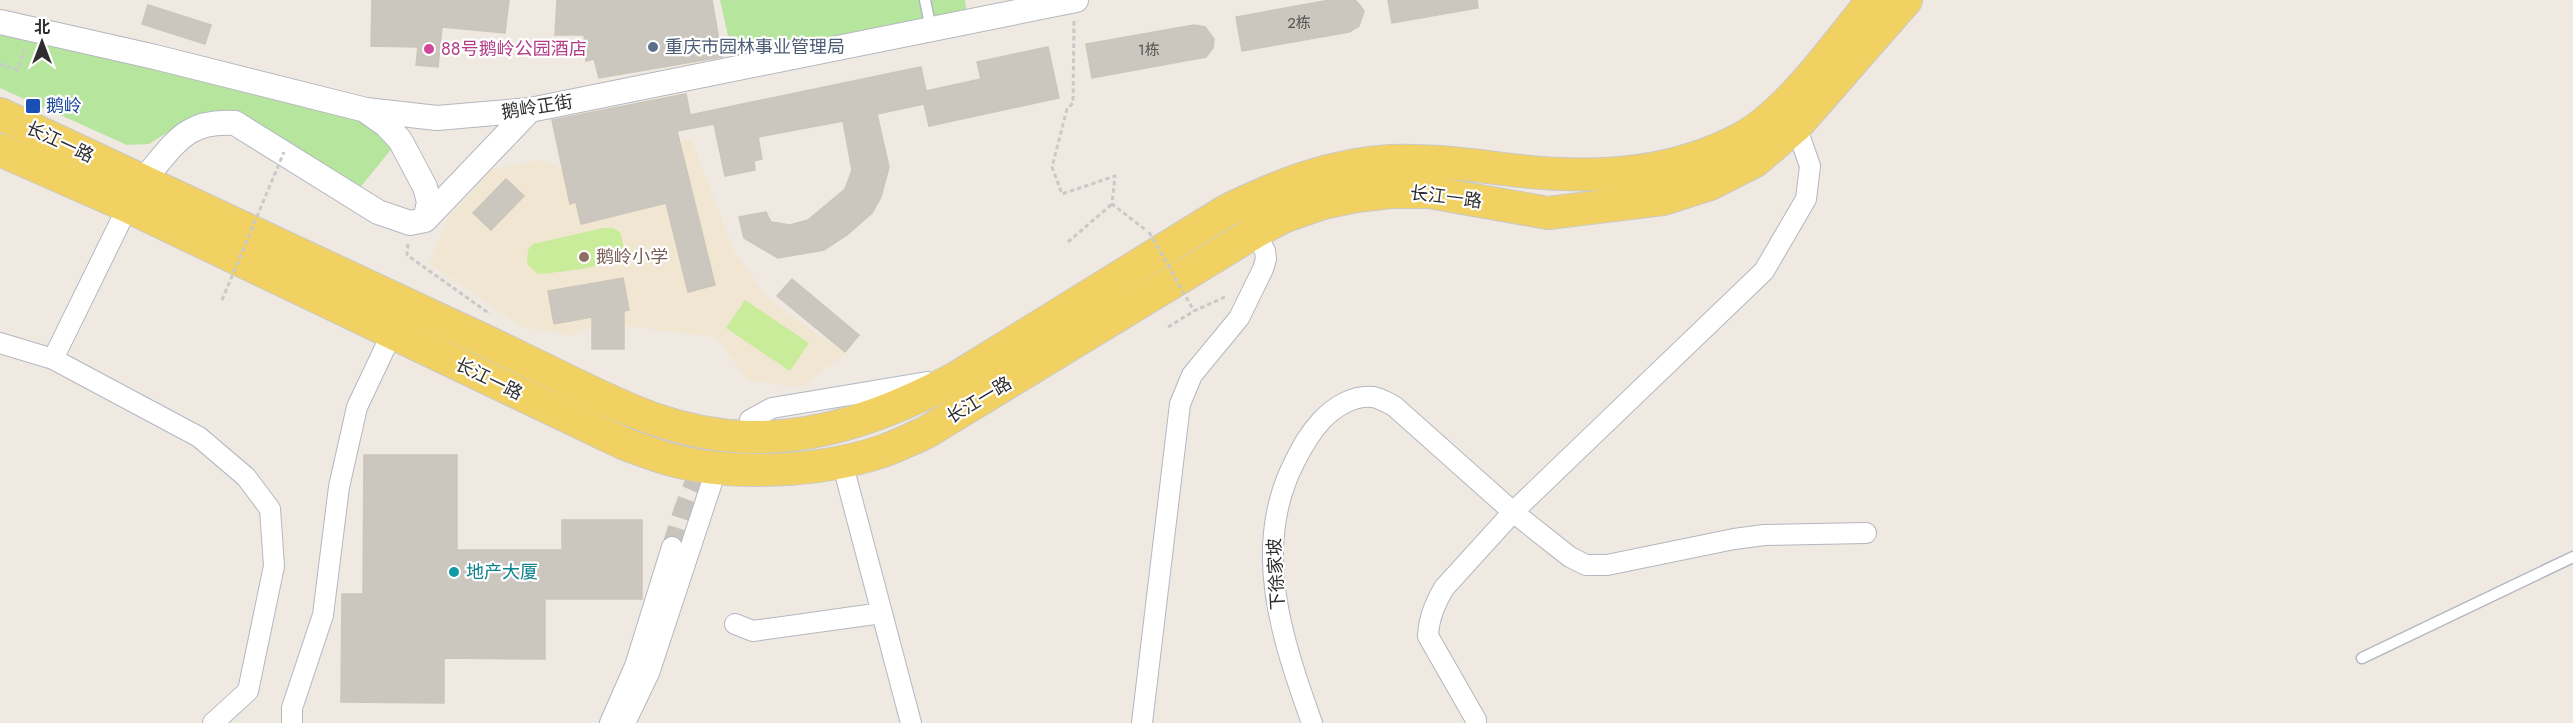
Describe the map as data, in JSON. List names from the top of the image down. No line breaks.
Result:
{"streets":{"main road":["长江一路"],"street":["鹅岭正街","下徐家坡"]},"places":{"other":["重庆市园林事业管理局","88号鹅岭公园酒店","鹅岭小学","地产大厦"],"transit":["鹅岭"]},"house_numbers":["2栋","1栋"],"north":"top"}
